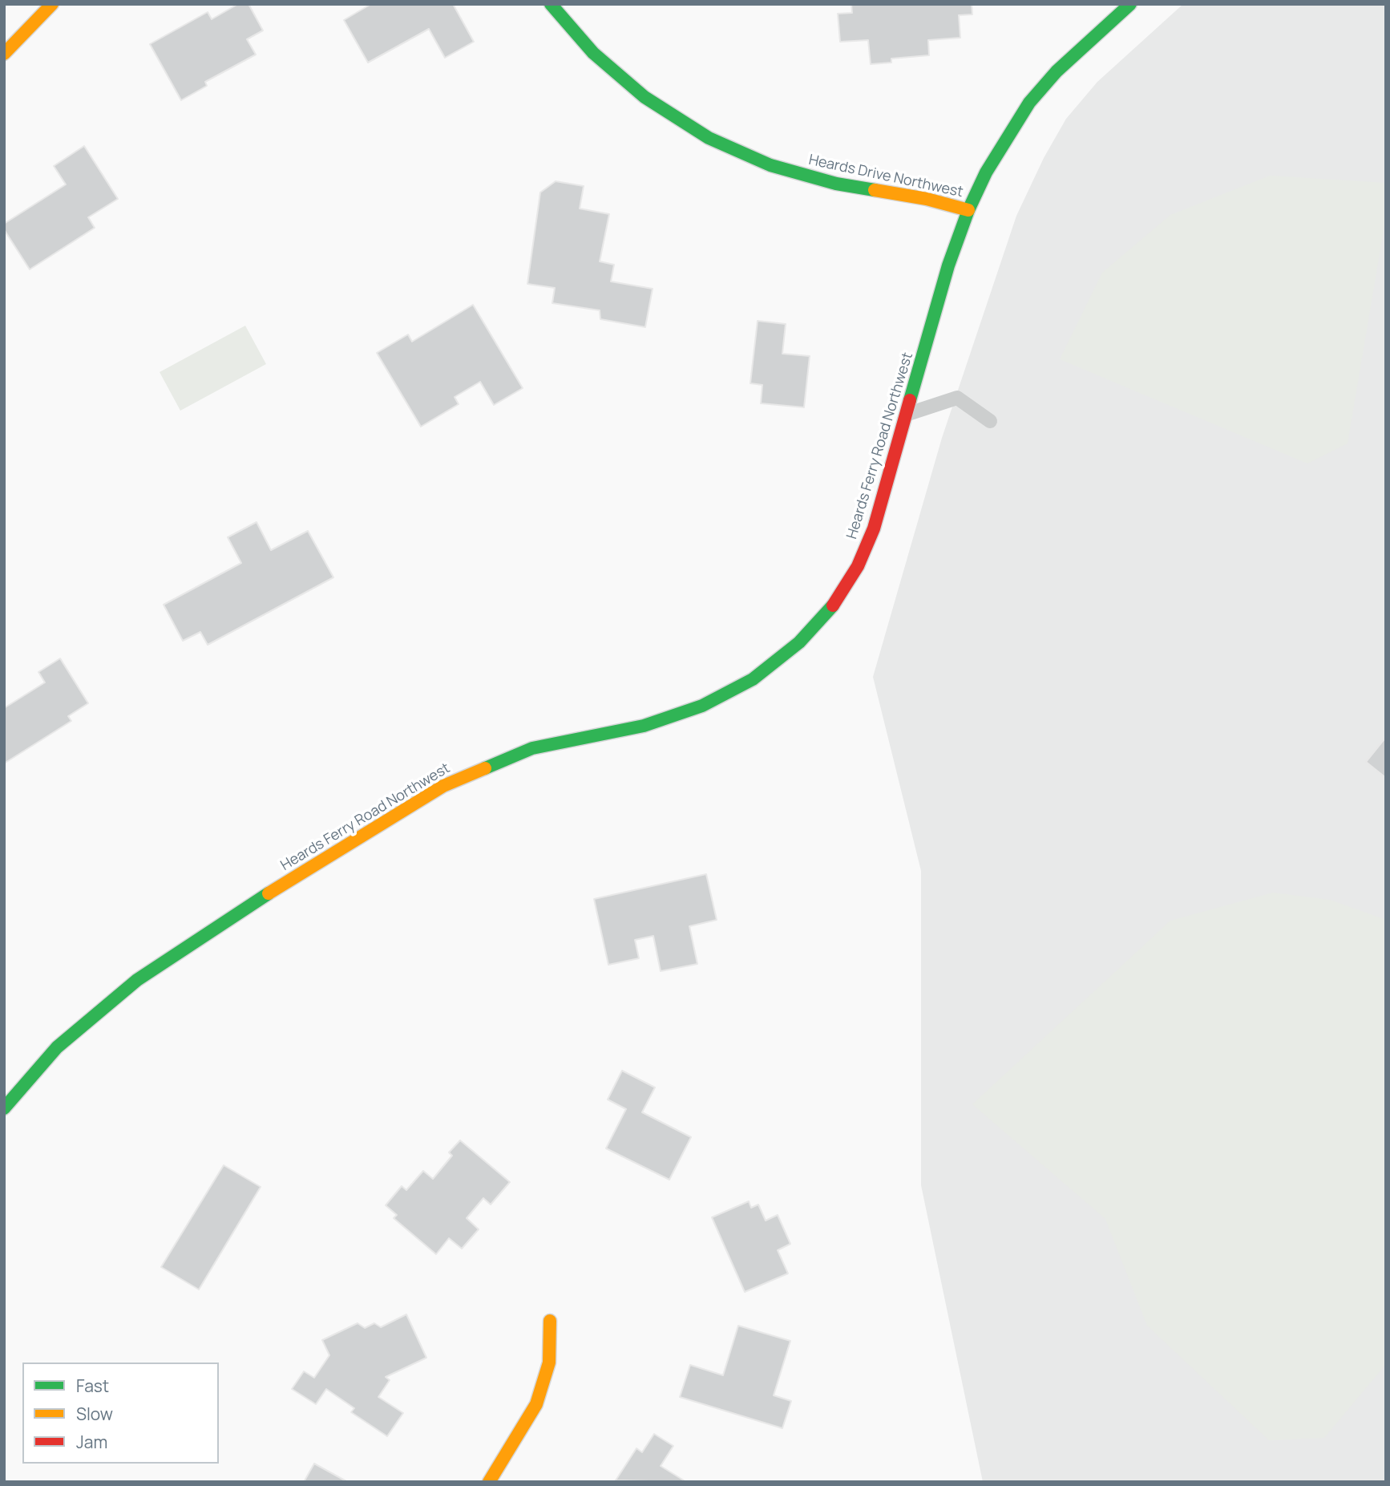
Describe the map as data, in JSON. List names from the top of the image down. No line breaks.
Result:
{"streets":{"street":["Heards Drive Northwest","Heards Ferry Road Northwest"]},"crossings":[["Heards Drive Northwest","Heards Ferry Road Northwest"]],"legend":["Fast","Slow","Jam"]}
